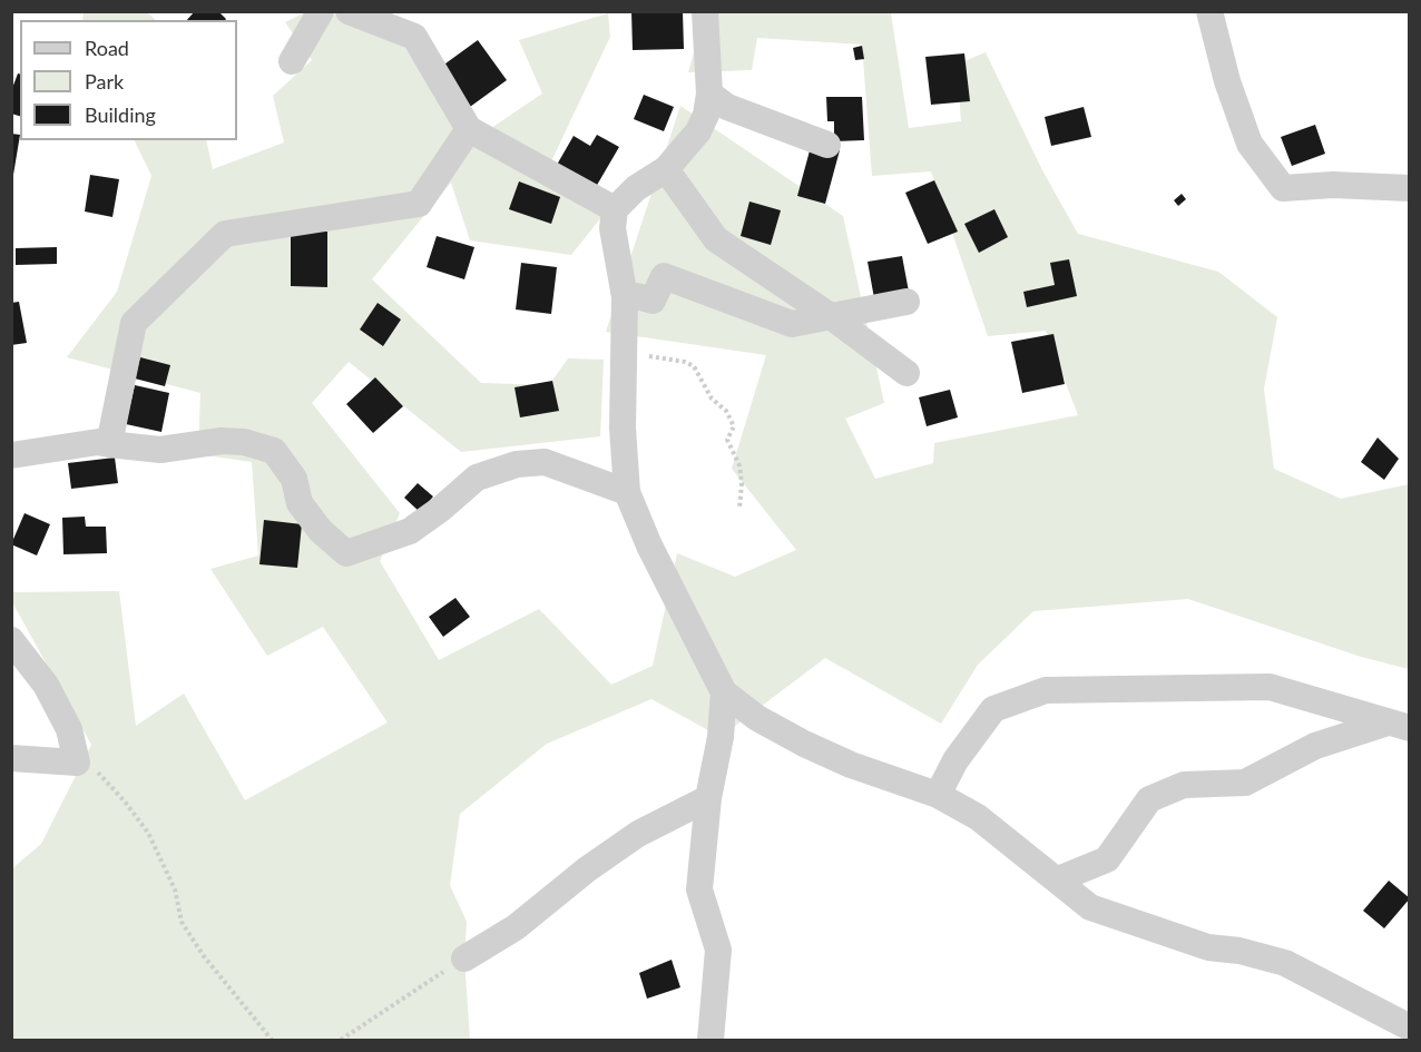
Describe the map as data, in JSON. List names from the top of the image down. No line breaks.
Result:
{"legend":["Road","Park","Building"]}
